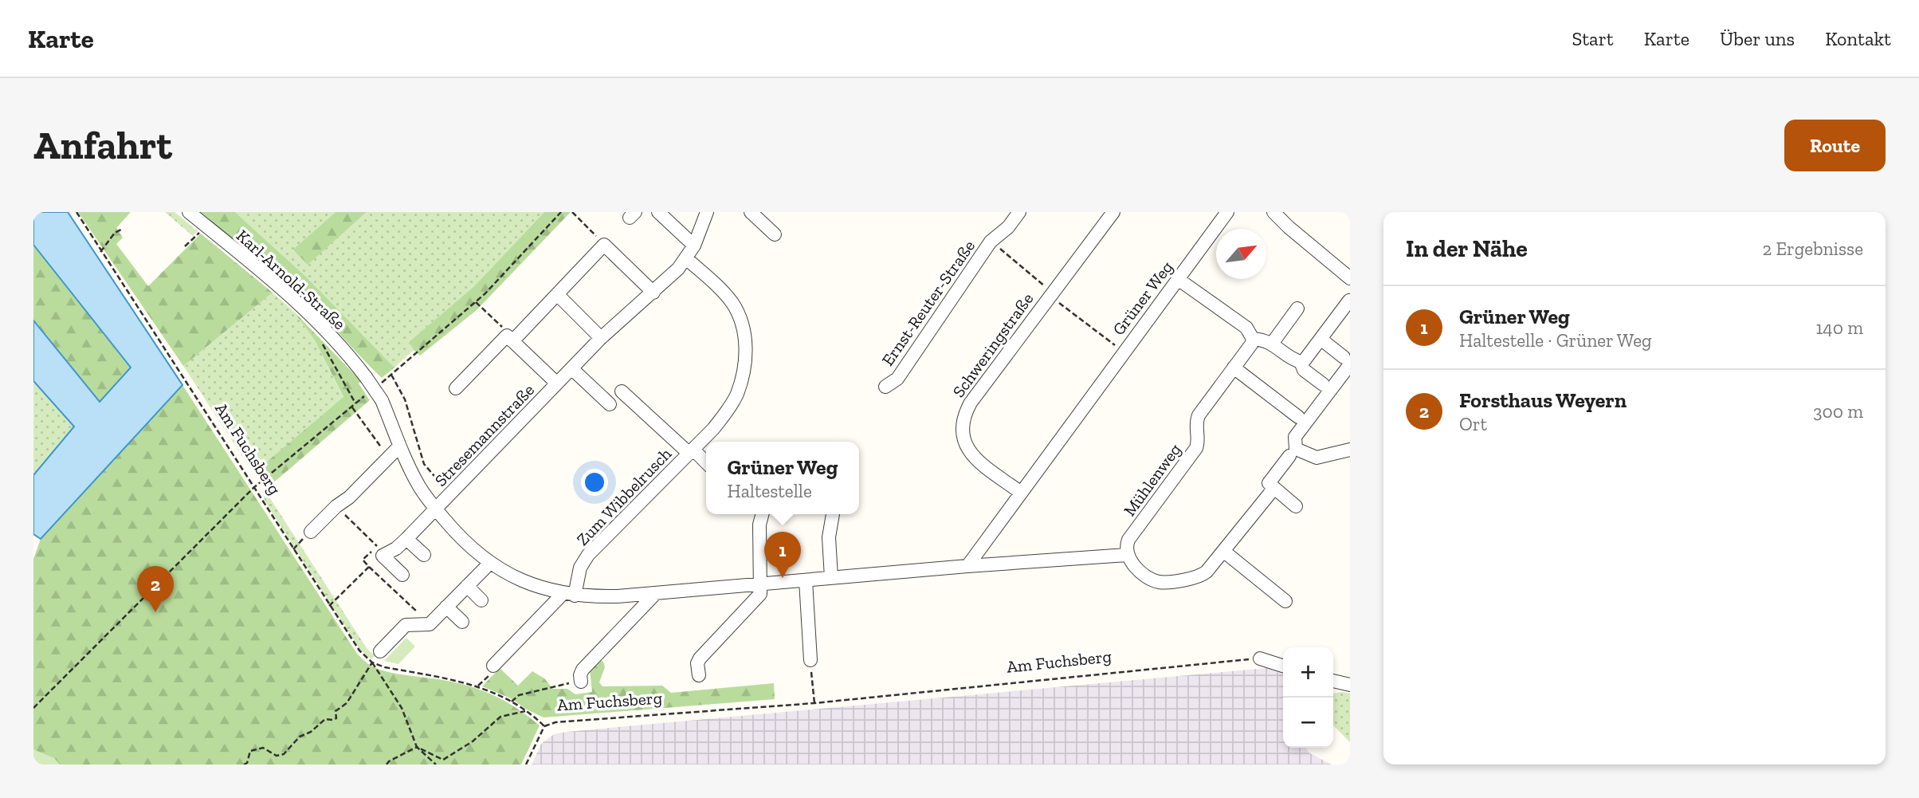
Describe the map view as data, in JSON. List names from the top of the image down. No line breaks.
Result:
{"streets":{"street":["Karl-Arnold-Straße","Grüner Weg","Ernst-Reuter-Straße","Schweringstraße","Stresemannstraße","Mühlenweg","Zum Wibbelrusch"],"path":["Am Fuchsberg"]},"crossings":[["Grüner Weg","Schweringstraße"],["Stresemannstraße","Zum Wibbelrusch"]],"north":"top right","page":{"header":"Karte","nav":["Start","Karte","Über uns","Kontakt"],"buttons":"Route","title":"Anfahrt","heading":["In der Nähe","2 Ergebnisse"],"list":[{"mark":"1","name":"Grüner Weg","note":"Haltestelle · Grüner Weg","value":"140 m"},{"mark":"2","name":"Forsthaus Weyern","note":"Ort","value":"300 m"}],"popup":["Grüner Weg","Haltestelle"],"pins":["1","2"],"map_buttons":["+","−"]}}
